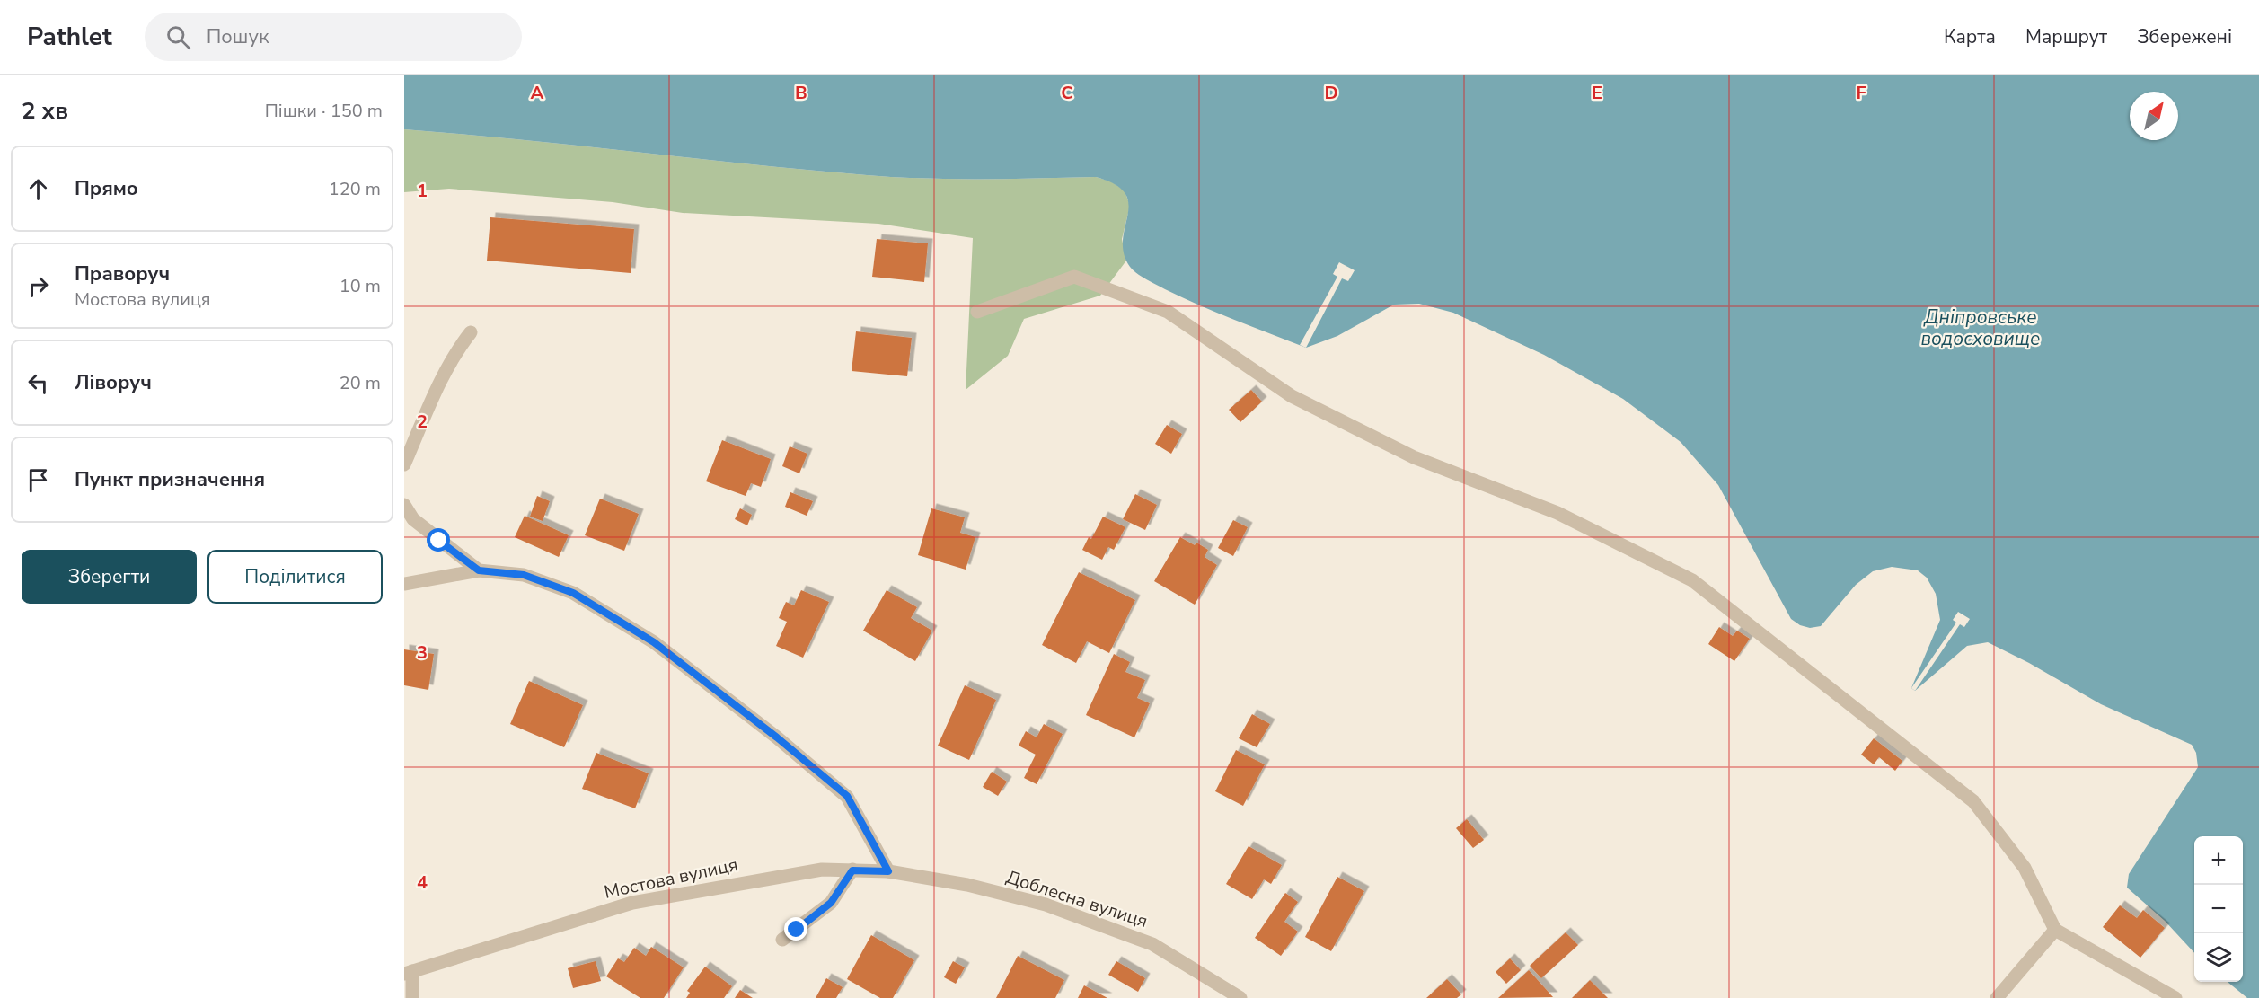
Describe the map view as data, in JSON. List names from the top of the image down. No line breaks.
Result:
{"streets":{"street":["Мостова вулиця","Доблесна вулиця"]},"crossings":[["Мостова вулиця","Доблесна вулиця"]],"water":["Дніпровське водосховище"],"north":"top right","page":{"header":"Pathlet","search":"Пошук","nav":["Карта","Маршрут","Збережені"],"heading":["2 хв","Пішки · 150 m"],"list":[["Прямо","120 m"],["Праворуч","Мостова вулиця","10 m"],["Ліворуч","20 m"],"Пункт призначення"],"buttons":["Зберегти","Поділитися"],"map_buttons":["+","−"]},"grid":{"columns":["A","B","C","D","E","F"],"rows":["1","2","3","4"]}}
